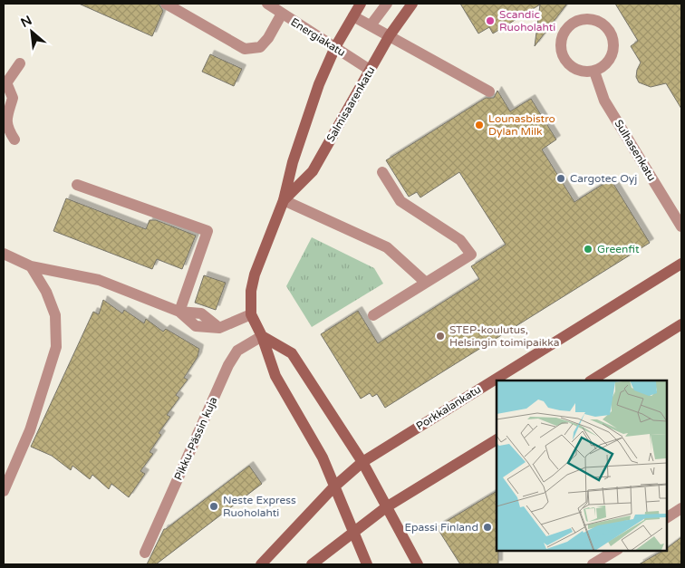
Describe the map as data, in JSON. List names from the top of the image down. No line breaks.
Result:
{"streets":{"main road":["Salmisaarenkatu","Porkkalankatu"],"street":["Energiakatu","Sulhasenkatu","Pikku-Pässin kuja"]},"crossings":[["Energiakatu","Salmisaarenkatu"],["Salmisaarenkatu","Porkkalankatu"],["Salmisaarenkatu","Pikku-Pässin kuja"]],"places":["Scandic Ruoholahti","Lounasbistro Dylan Milk","Cargotec Oyj","Greenfit","STEP-koulutus, Helsingin toimipaikka","Neste Express Ruoholahti","Epassi Finland"],"north":"top left"}
